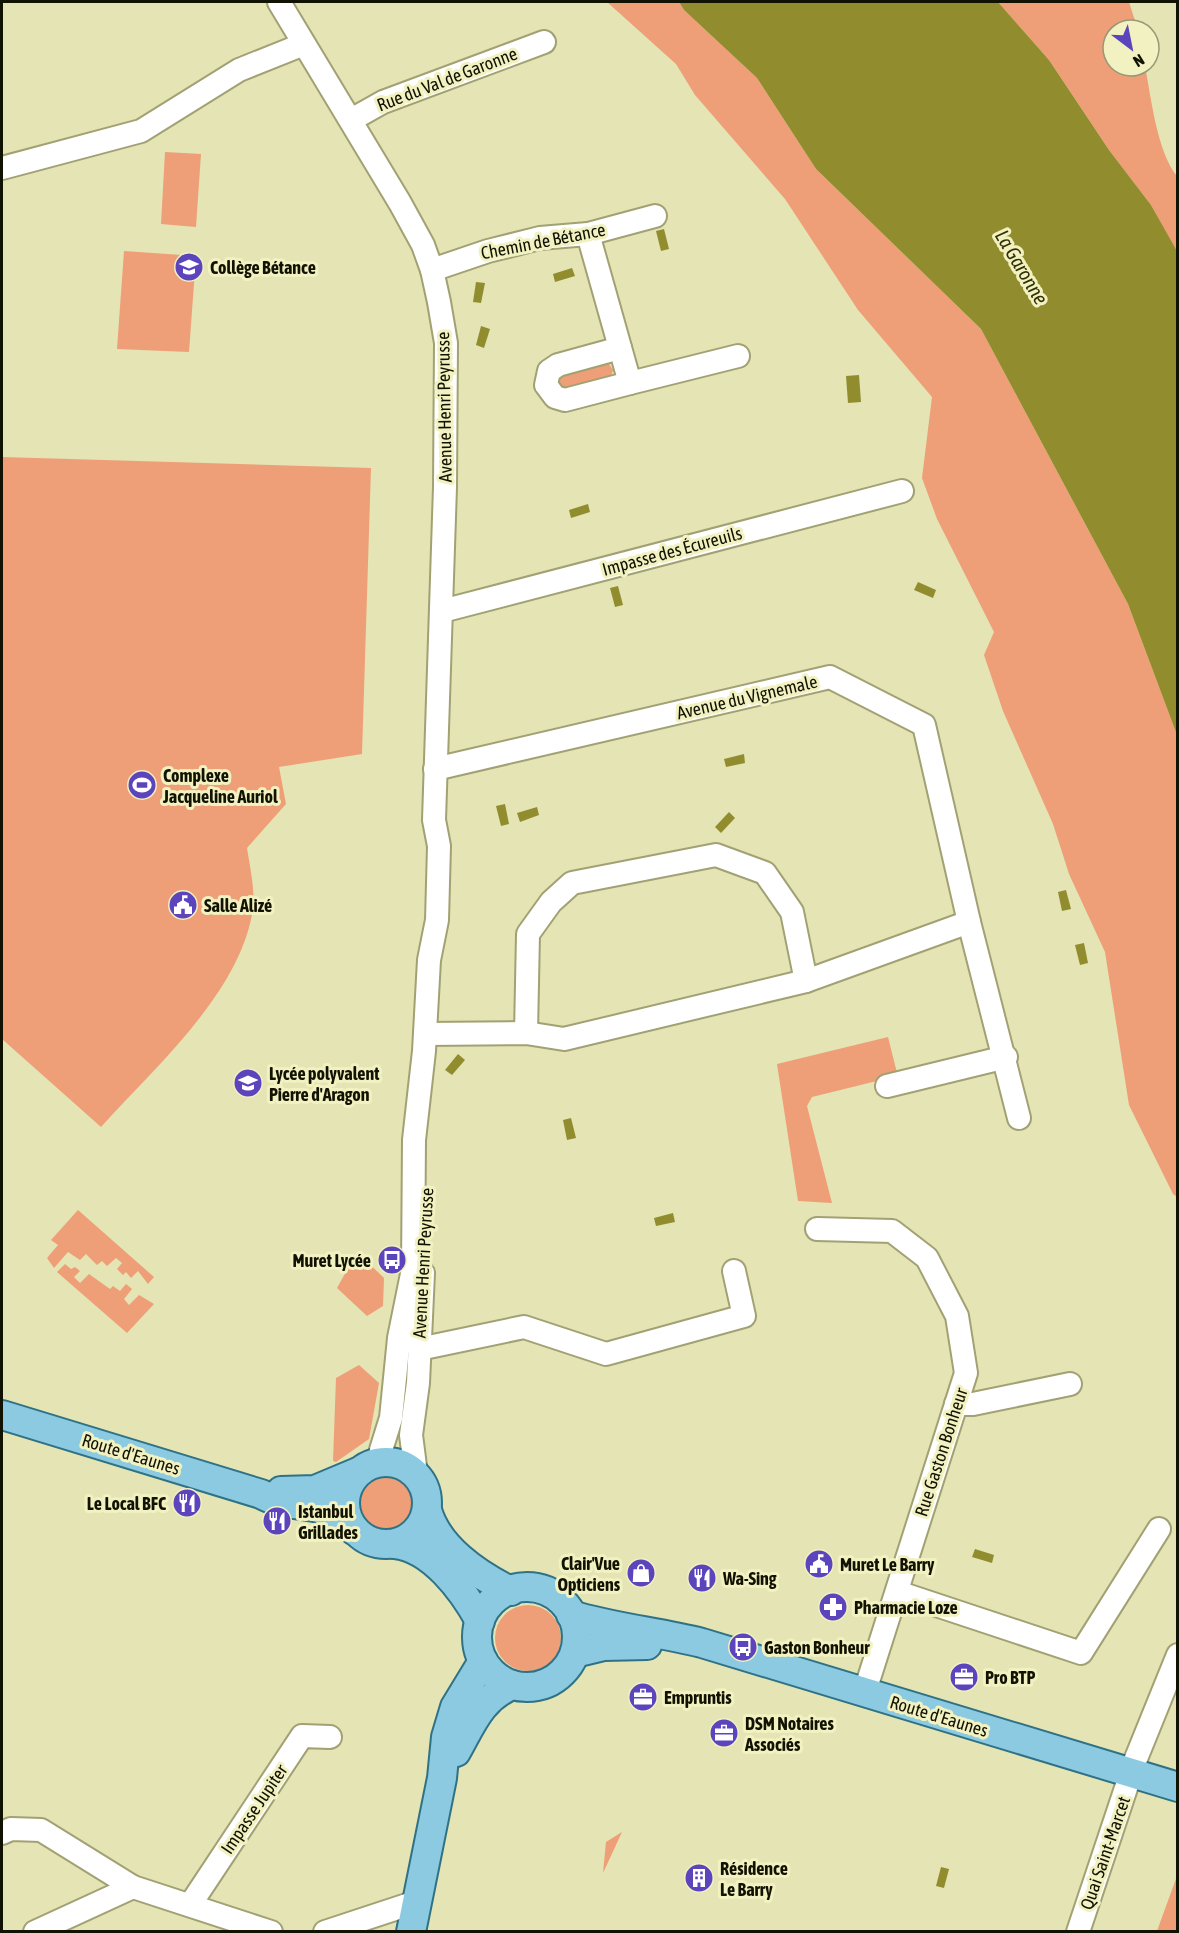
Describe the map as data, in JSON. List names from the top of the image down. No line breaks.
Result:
{"streets":{"main road":["Route d'Eaunes"],"street":["Rue du Val de Garonne","Chemin de Bétance","Avenue Henri Peyrusse","Impasse des Écureuils","Avenue du Vignemale","Rue Gaston Bonheur","Impasse Jupiter","Quai Saint-Marcet"]},"crossings":[["Rue du Val de Garonne","Avenue Henri Peyrusse"],["Chemin de Bétance","Avenue Henri Peyrusse"],["Avenue Henri Peyrusse","Impasse des Écureuils"],["Avenue Henri Peyrusse","Avenue du Vignemale"],["Avenue Henri Peyrusse","Route d'Eaunes"],["Rue Gaston Bonheur","Route d'Eaunes"],["Route d'Eaunes","Quai Saint-Marcet"]],"water":["La Garonne"],"places":{"school or university":["Collège Bétance","Lycée polyvalent Pierre d'Aragon"],"sports":["Complexe Jacqueline Auriol"],"public building":["Salle Alizé","Muret Le Barry"],"bus stop":["Muret Lycée","Gaston Bonheur"],"restaurant":["Le Local BFC","Istanbul Grillades","Wa-Sing"],"shop":["Clair'Vue Opticiens"],"pharmacy":["Pharmacie Loze"],"office":["Pro BTP","Empruntis","DSM Notaires Associés"],"building":["Résidence Le Barry"]},"north":"bottom right"}
